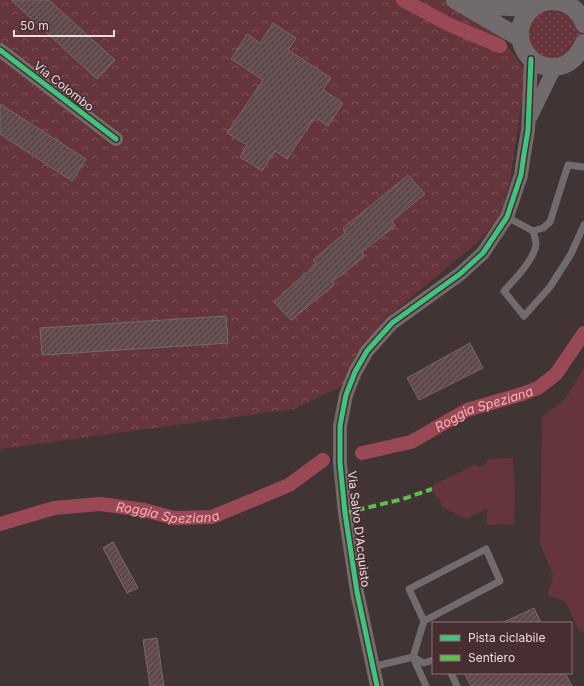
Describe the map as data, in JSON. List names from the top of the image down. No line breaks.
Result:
{"streets":{"street":["Via Colombo","Via Salvo D'Acquisto"]},"water":["Roggia Speziana"],"legend":["Pista ciclabile","Sentiero"],"scale_bar":"50 m"}
